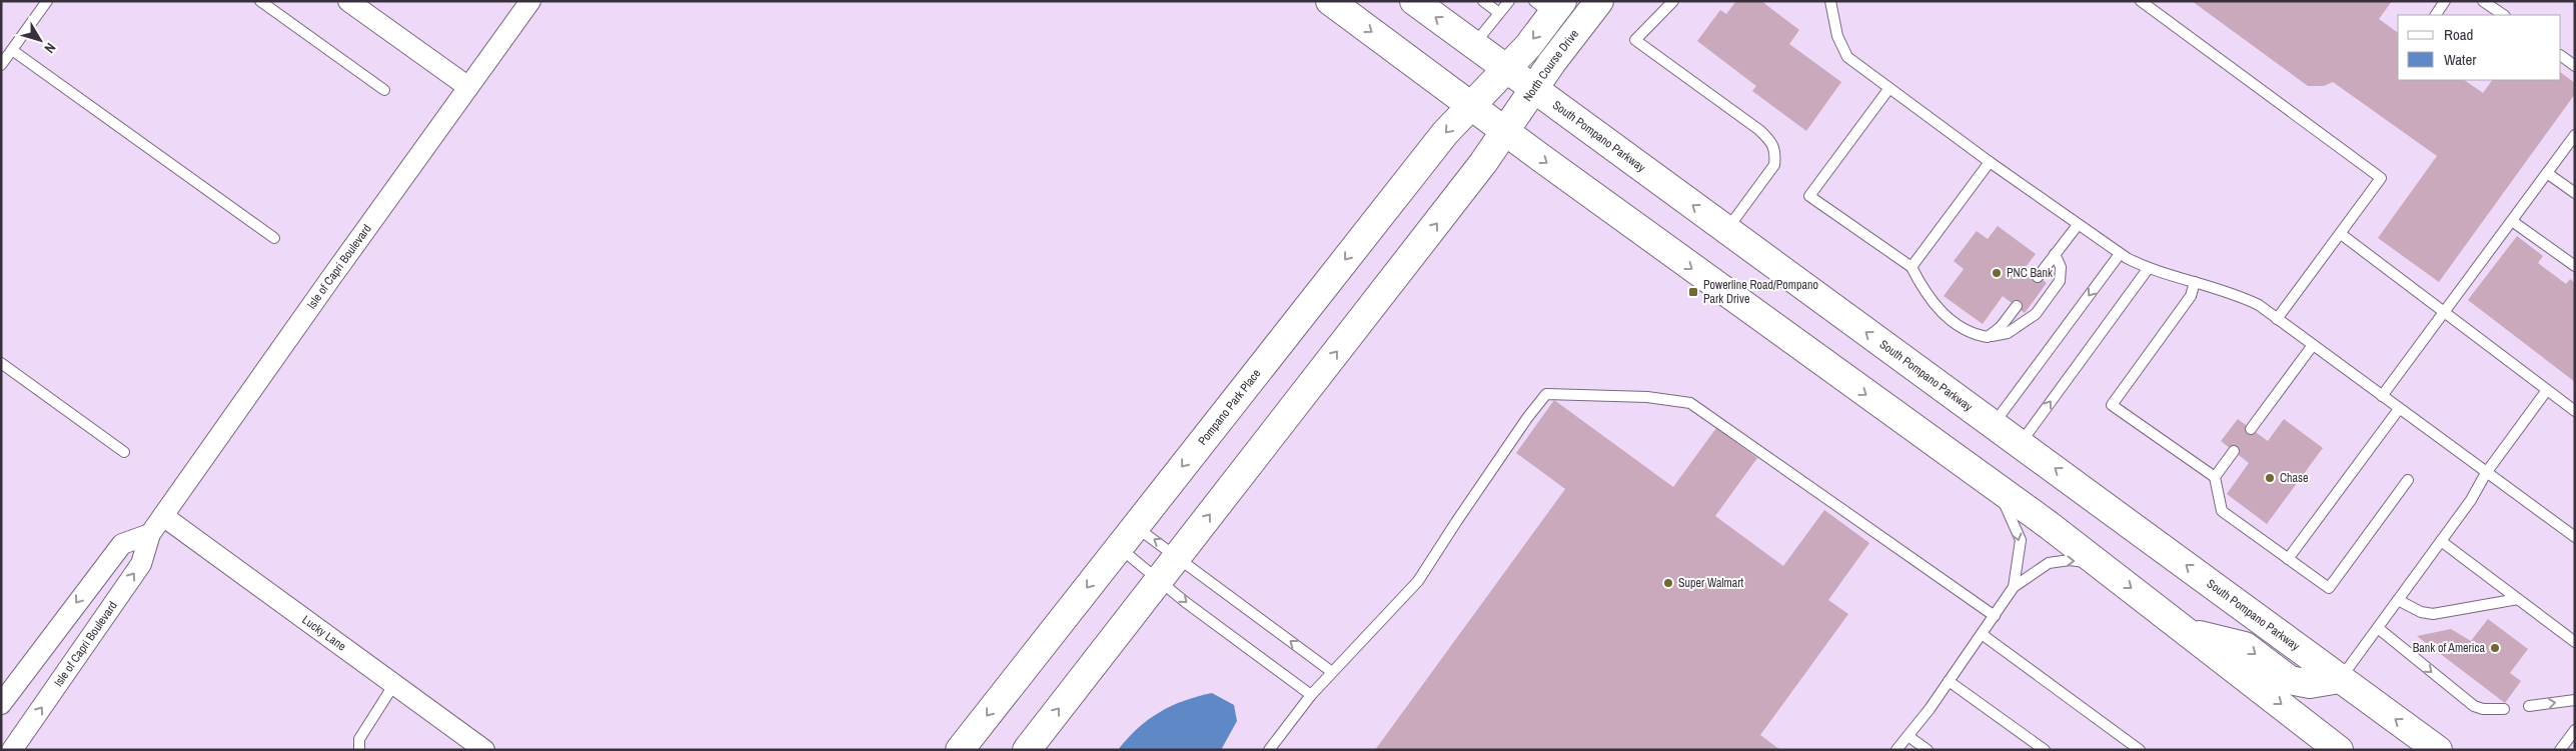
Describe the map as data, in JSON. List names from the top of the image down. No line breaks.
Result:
{"streets":{"main road":["North Course Drive","South Pompano Parkway","Pompano Park Place"],"street":["Isle of Capri Boulevard","Lucky Lane"]},"crossings":[["North Course Drive","South Pompano Parkway"],["South Pompano Parkway","Pompano Park Place"],["Isle of Capri Boulevard","Lucky Lane"]],"places":{"other":["PNC Bank","Chase","Super Walmart","Bank of America"],"transit":["Powerline Road/Pompano Park Drive"]},"legend":["Road","Water"],"north":"bottom right"}
